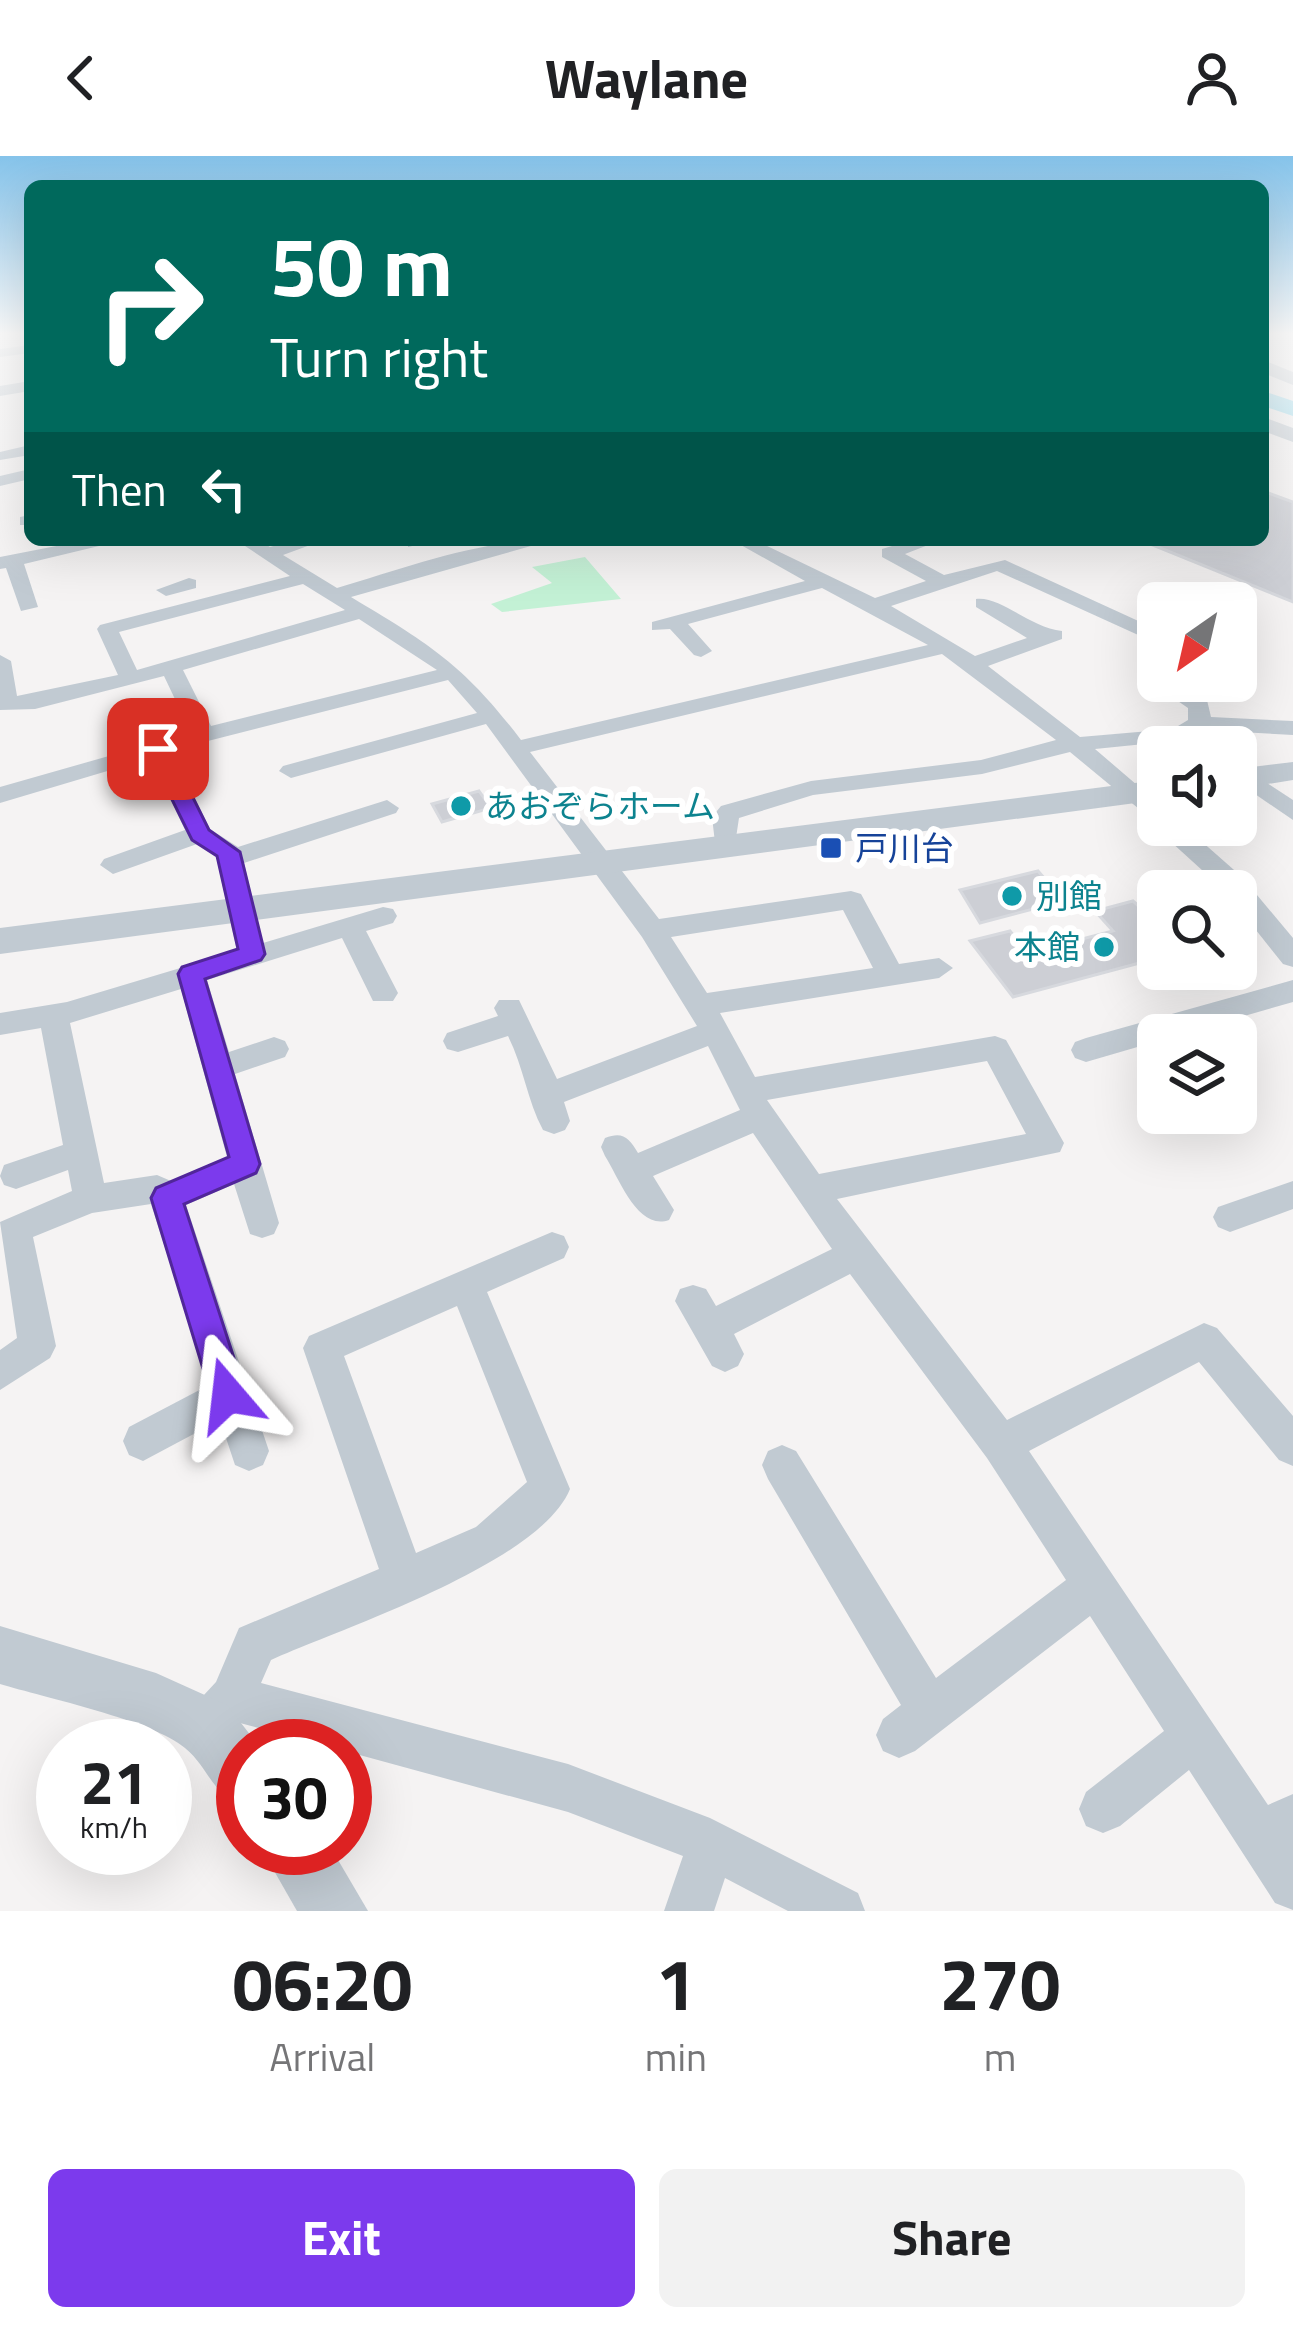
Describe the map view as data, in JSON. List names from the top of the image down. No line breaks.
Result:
{"places":{"other":["あおぞらホーム","別館","本館"],"transit":["戸川台"]},"north":"bottom left","page":{"header":"Waylane","turn":["50 m","Turn right"],"then":"Then","speed":"21 km/h","limit":"30","eta":["06:20","Arrival","1","min","270","m"],"buttons":["Exit","Share"]}}
